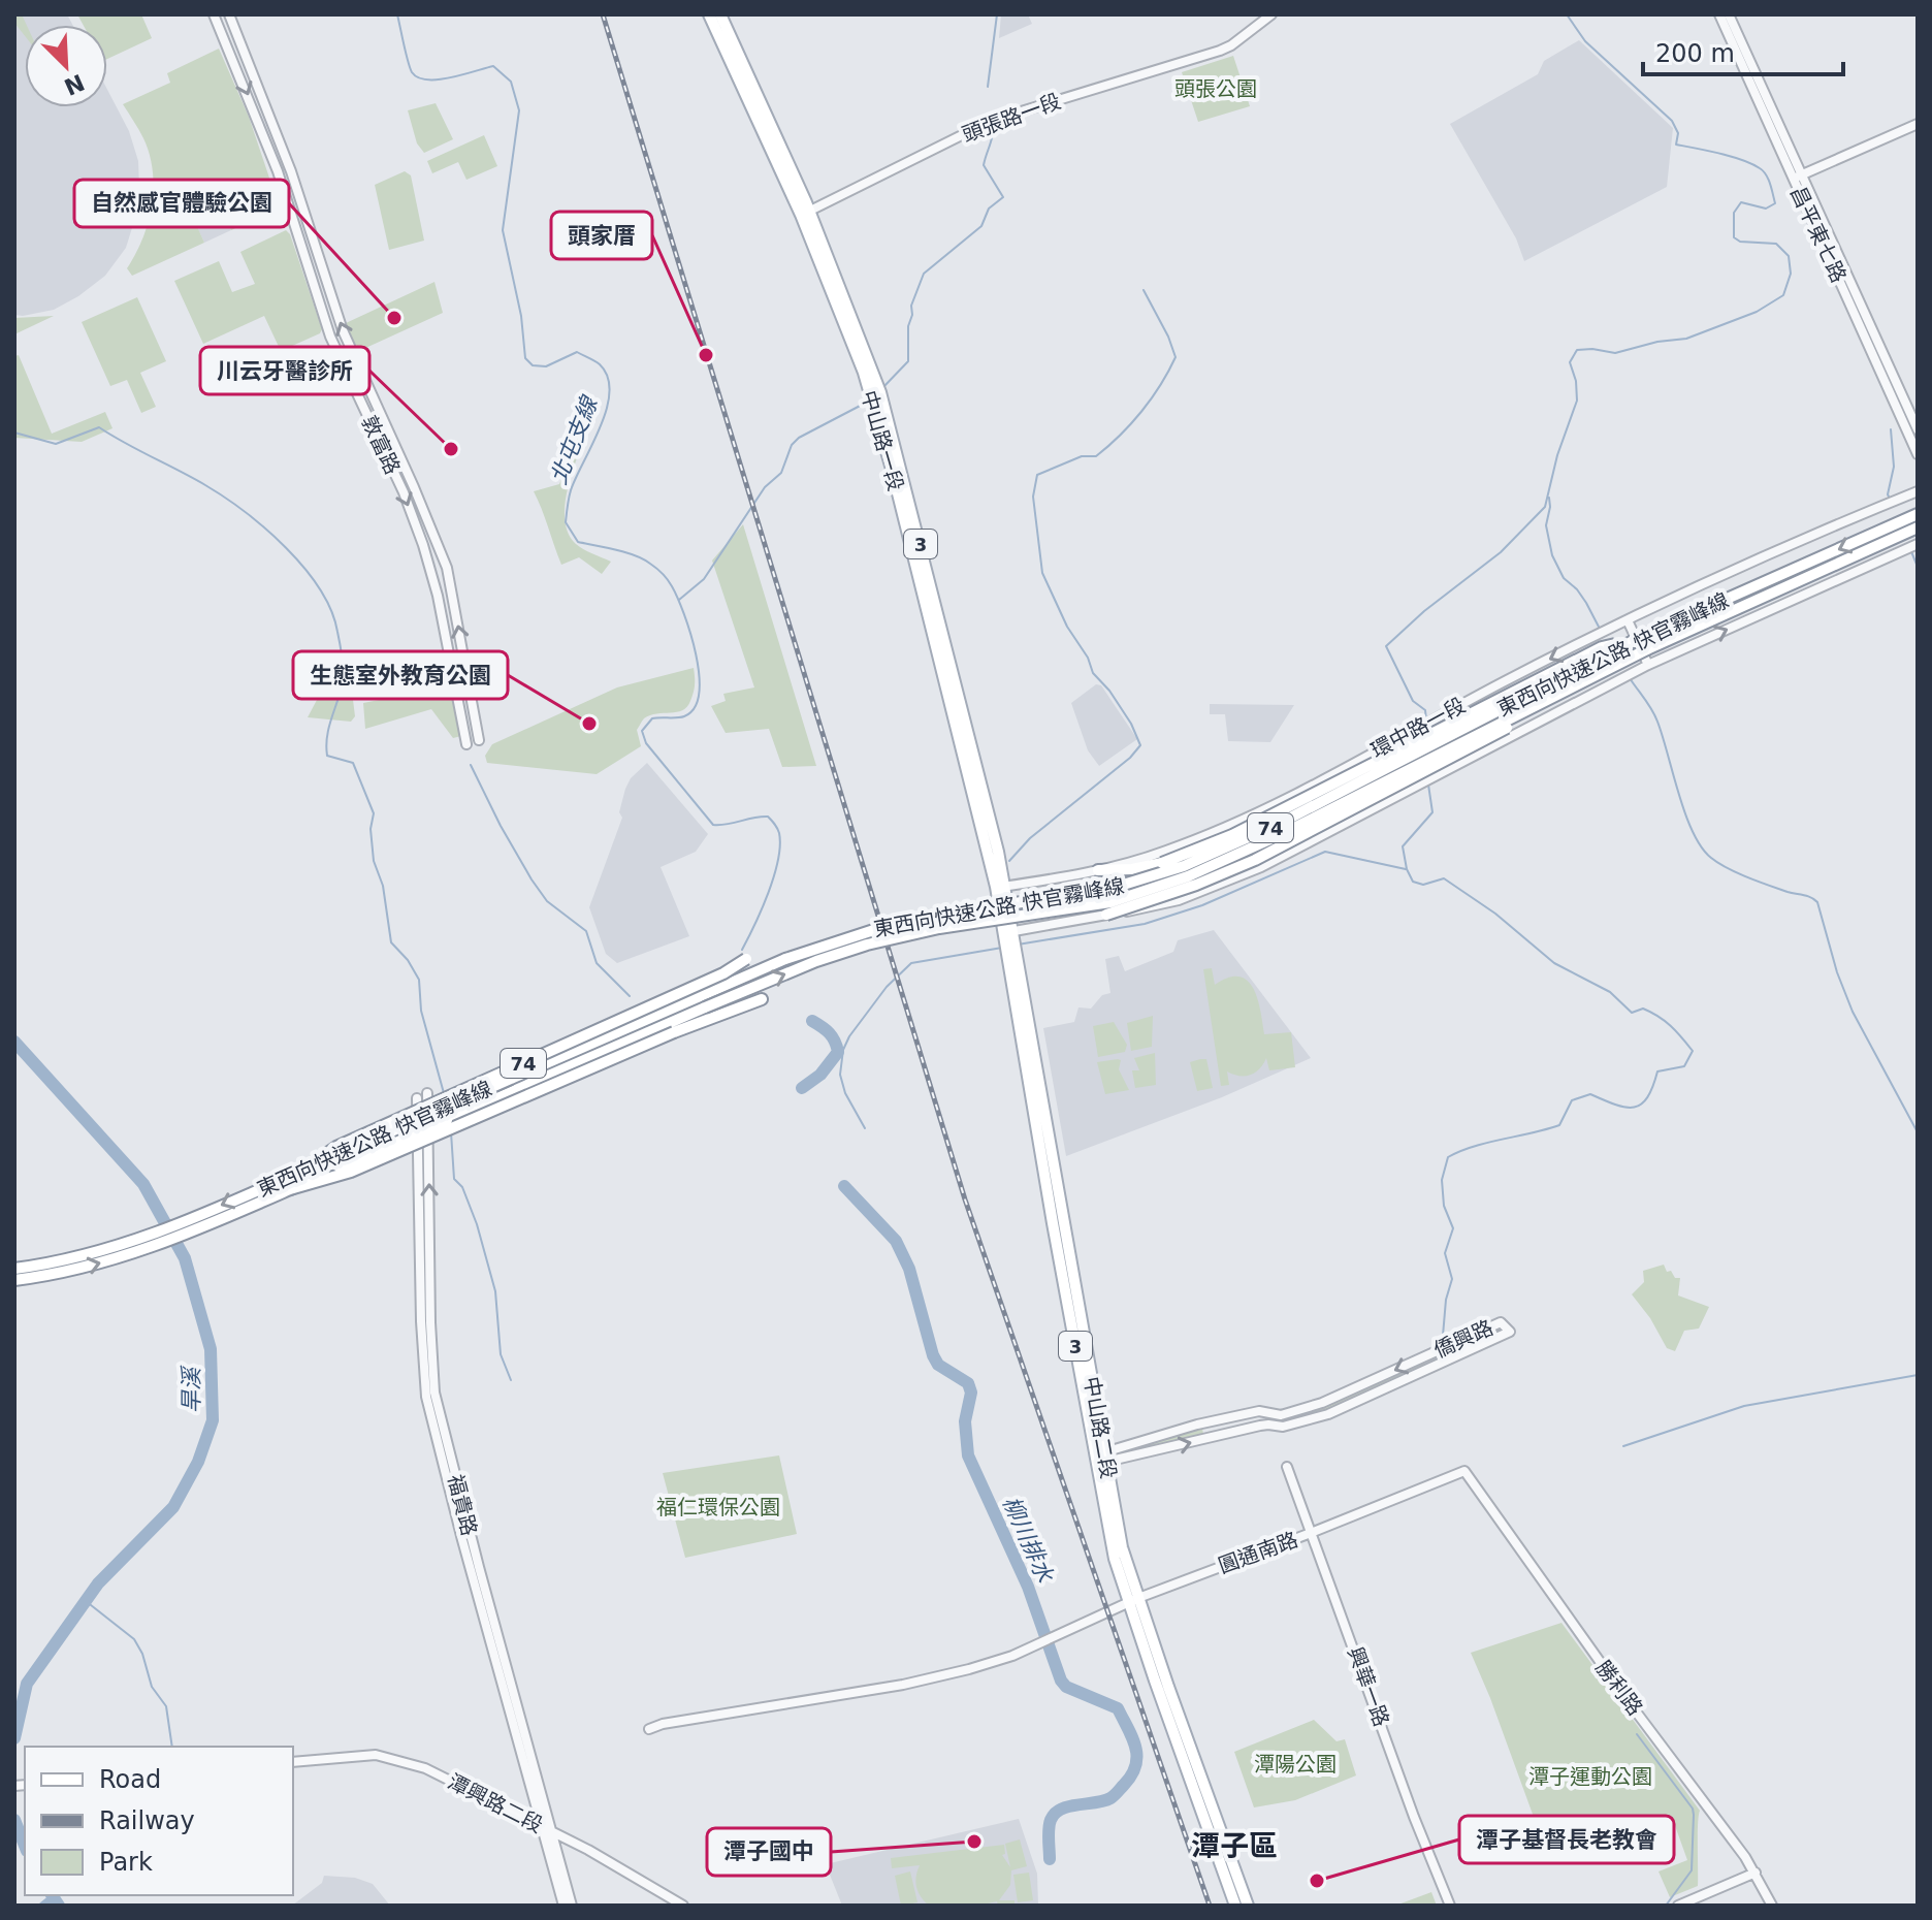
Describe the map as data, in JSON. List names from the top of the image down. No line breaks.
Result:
{"streets":{"main road":["中山路一段","3","東西向快速公路 快官霧峰線","74","中山路二段"],"street":["頭張路一段","昌平東七路","敦富路","環中路一段","僑興路","福貴路","圓通南路","興華一路","勝利路","潭興路二段"]},"crossings":[["頭張路一段","中山路一段"],["中山路一段","環中路一段"],["中山路一段","中山路二段"],["東西向快速公路 快官霧峰線","74"],["環中路一段","中山路二段"],["僑興路","中山路二段"],["中山路二段","圓通南路"],["福貴路","潭興路二段"],["圓通南路","興華一路"],["圓通南路","勝利路"]],"districts":["潭子區"],"water":["北屯支線","旱溪","柳川排水"],"parks":["頭張公園","福仁環保公園","潭陽公園","潭子運動公園"],"places":["自然感官體驗公園","頭家厝","川云牙醫診所","生態室外教育公園","潭子國中","潭子基督長老教會"],"legend":["Road","Railway","Park"],"scale_bar":"200 m","north":"bottom right"}
